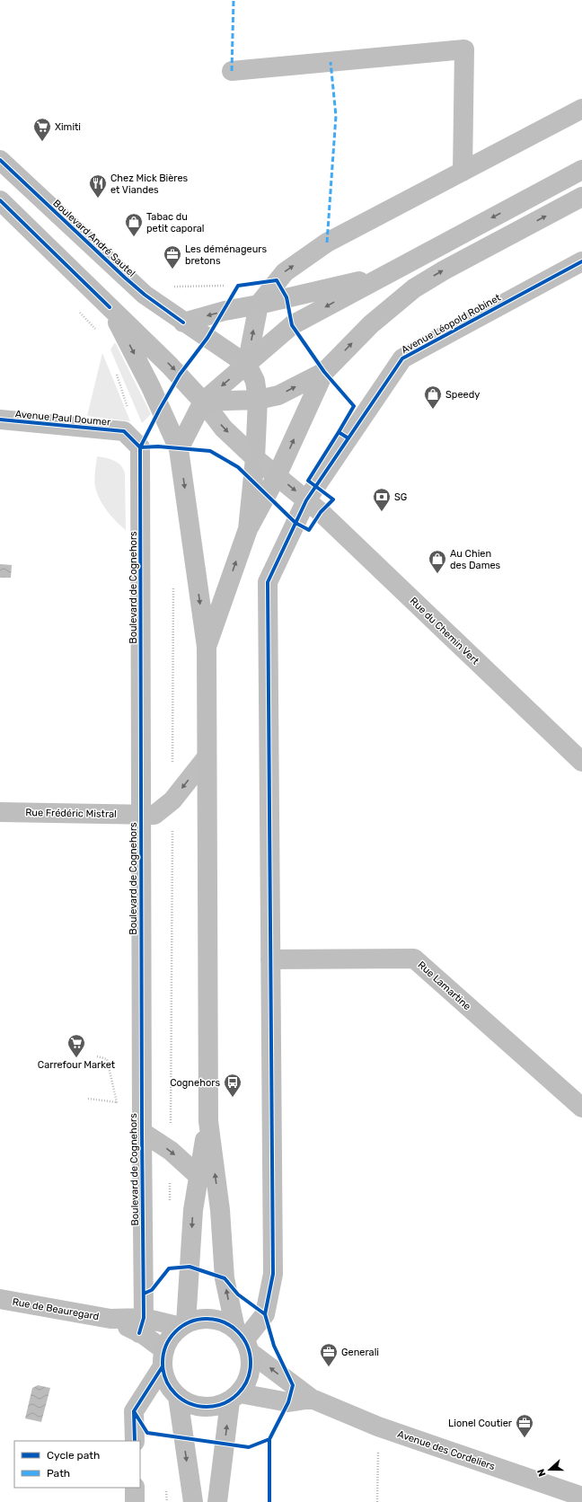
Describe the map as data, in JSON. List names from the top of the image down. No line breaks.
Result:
{"streets":{"main road":["Boulevard André Sautel"],"street":["Avenue Léopold Robinet","Avenue Paul Doumer","Boulevard de Cognehors","Rue du Chemin Vert","Rue Frédéric Mistral","Rue Lamartine","Rue de Beauregard","Avenue des Cordeliers"]},"crossings":[["Avenue Léopold Robinet","Rue du Chemin Vert"],["Avenue Paul Doumer","Boulevard de Cognehors"],["Boulevard de Cognehors","Rue Frédéric Mistral"],["Boulevard de Cognehors","Rue de Beauregard"],["Rue de Beauregard","Avenue des Cordeliers"]],"places":{"supermarket":["Ximiti","Carrefour Market"],"restaurant":["Chez Mick Bières et Viandes"],"shop":["Tabac du petit caporal","Speedy","Au Chien des Dames"],"office":["Les déménageurs bretons","Generali","Lionel Coutier"],"bank":["SG"],"bus stop":["Cognehors"]},"legend":["Cycle path","Path"],"north":"left"}
